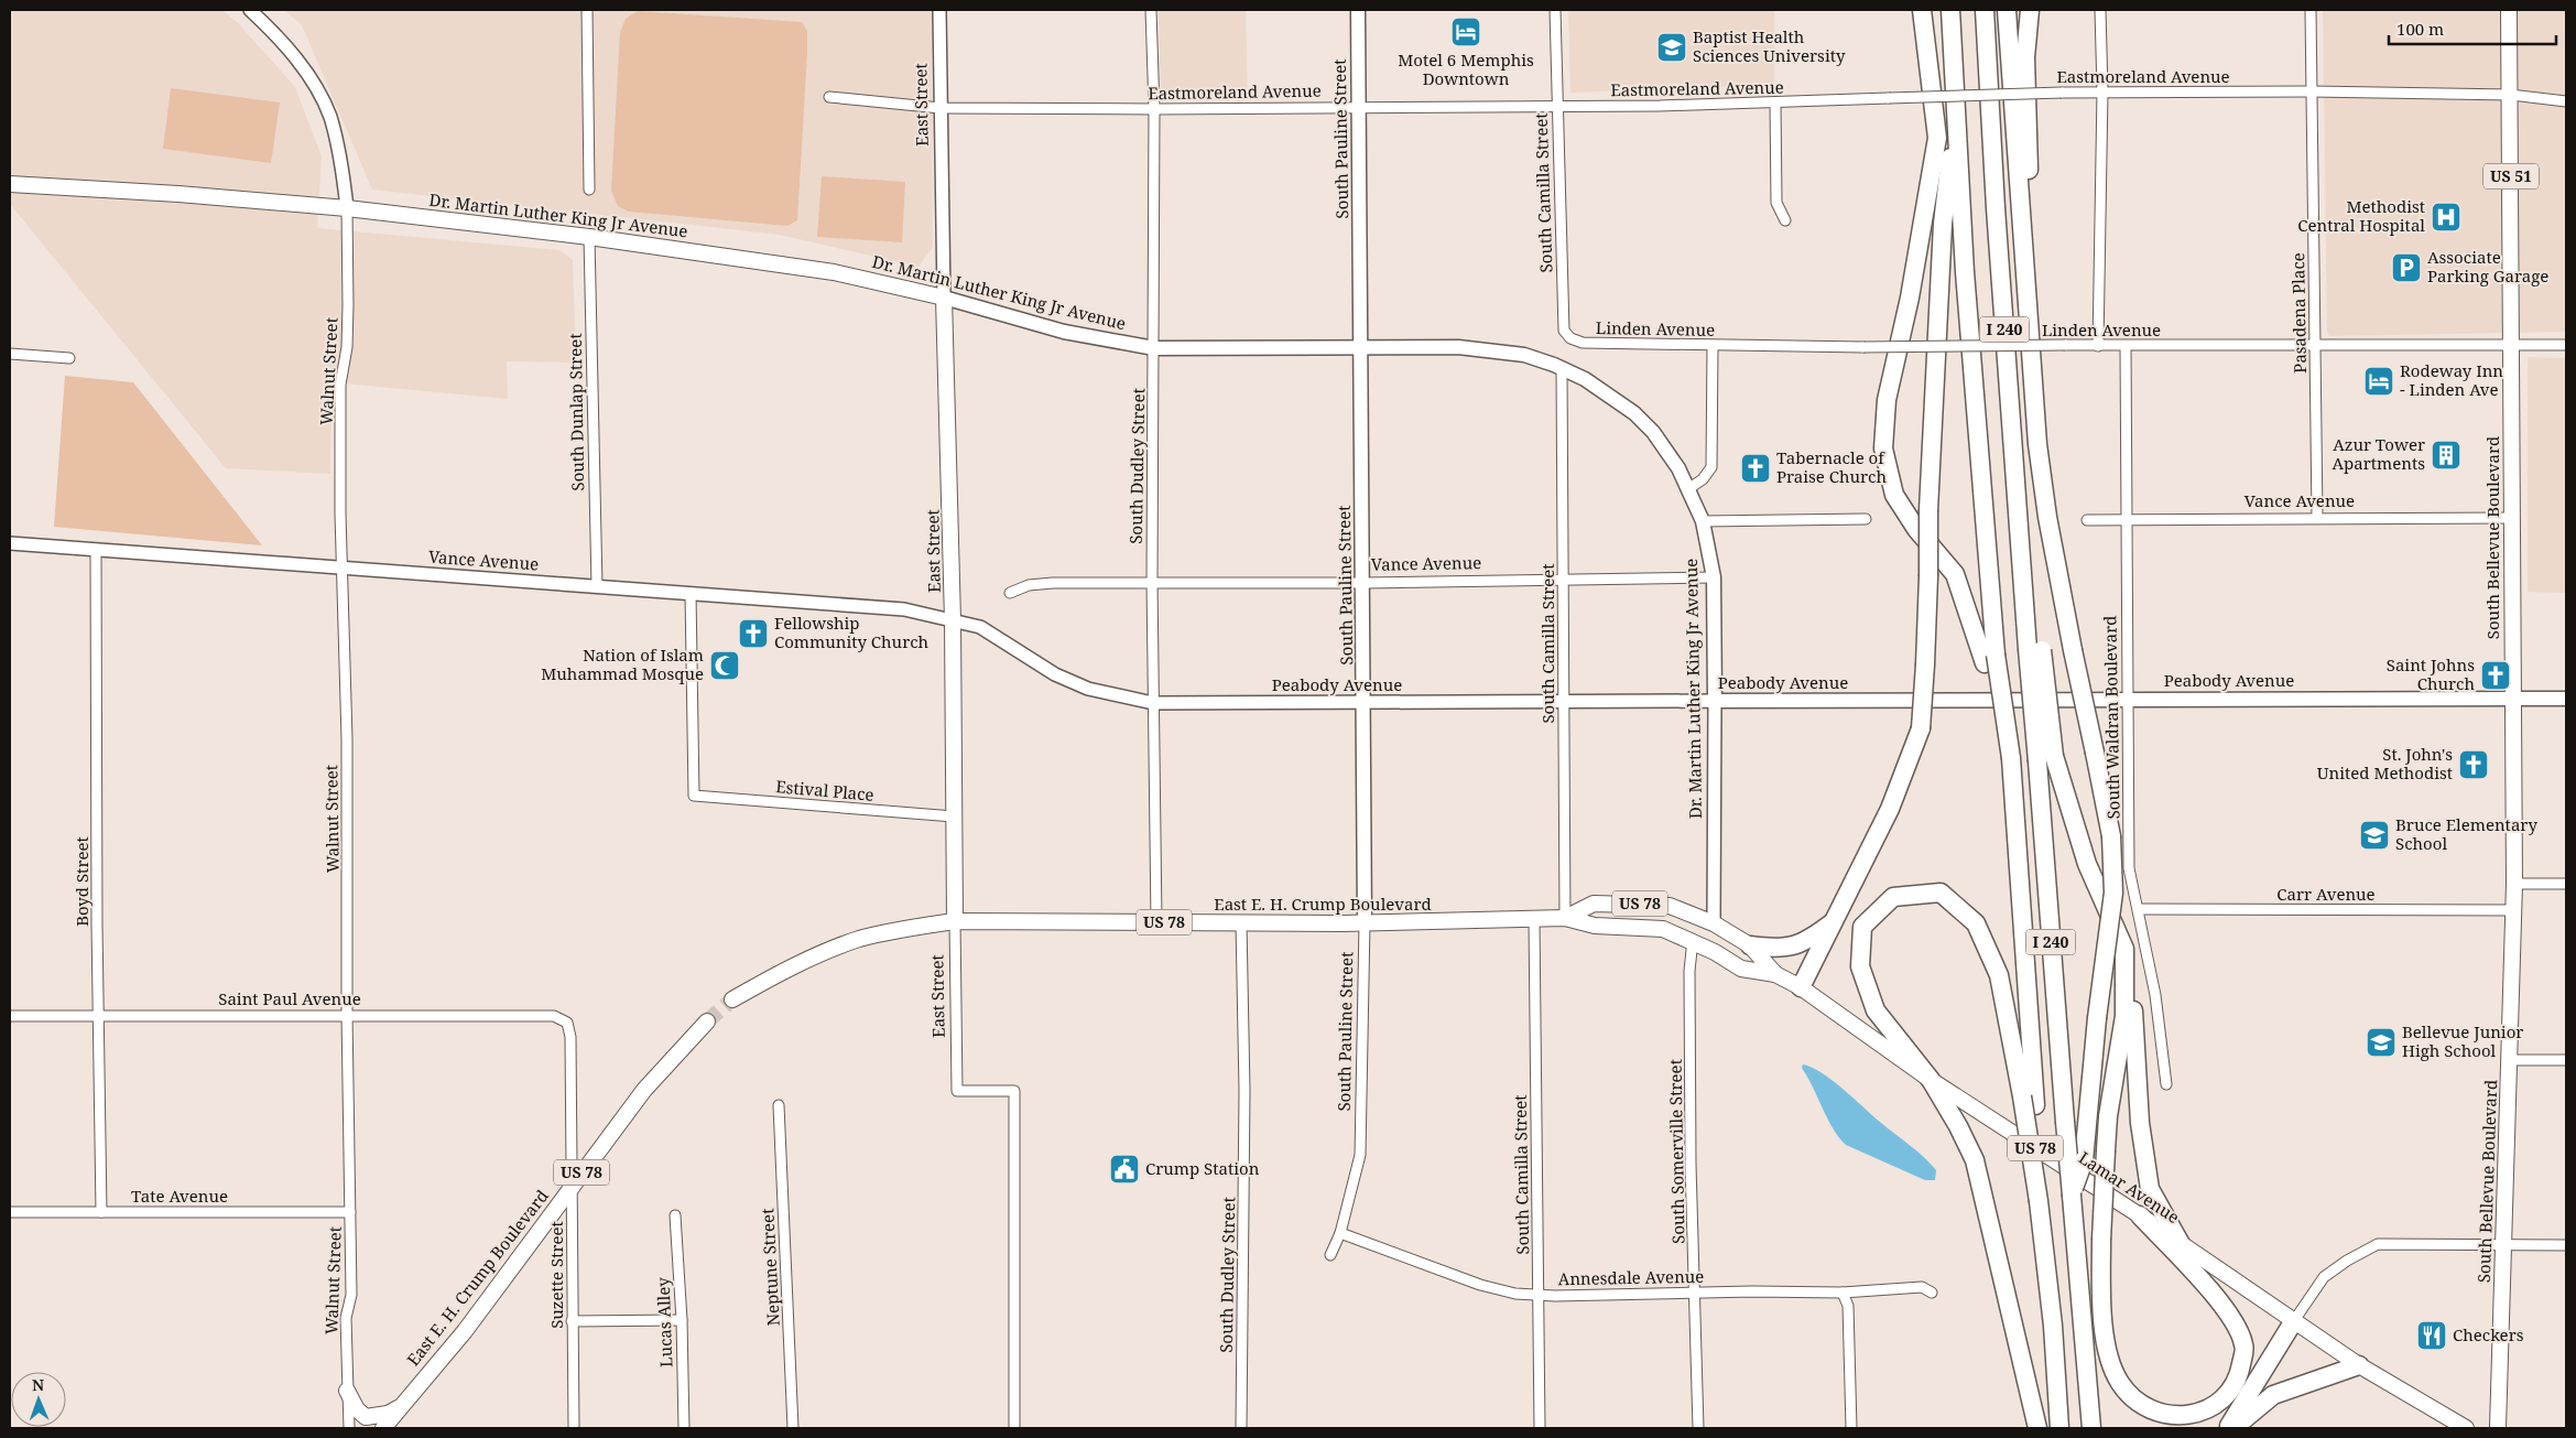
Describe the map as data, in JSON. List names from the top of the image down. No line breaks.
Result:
{"streets":{"highway":["I 240"],"main road":["East Street","South Pauline Street","US 51","Dr. Martin Luther King Jr Avenue","South Bellevue Boulevard","Peabody Avenue","US 78","East E. H. Crump Boulevard","Lamar Avenue"],"street":["Eastmoreland Avenue","South Camilla Street","Pasadena Place","Linden Avenue","Walnut Street","South Dunlap Street","South Dudley Street","Vance Avenue","South Waldran Boulevard","Estival Place","Boyd Street","Carr Avenue","Saint Paul Avenue","South Somerville Street","Tate Avenue","Neptune Street","Suzette Street","Annesdale Avenue","Lucas Alley"]},"crossings":[["Eastmoreland Avenue","East Street"],["Eastmoreland Avenue","South Pauline Street"],["Eastmoreland Avenue","South Camilla Street"],["Eastmoreland Avenue","Pasadena Place"],["Eastmoreland Avenue","South Dudley Street"],["Eastmoreland Avenue","South Bellevue Boulevard"],["East Street","Dr. Martin Luther King Jr Avenue"],["East Street","Vance Avenue"],["East Street","Peabody Avenue"],["East Street","Estival Place"],["East Street","East E. H. Crump Boulevard"],["South Pauline Street","Dr. Martin Luther King Jr Avenue"],["South Pauline Street","Vance Avenue"],["South Pauline Street","Peabody Avenue"],["South Pauline Street","East E. H. Crump Boulevard"],["South Pauline Street","Annesdale Avenue"],["South Camilla Street","Dr. Martin Luther King Jr Avenue"],["South Camilla Street","Linden Avenue"],["South Camilla Street","Vance Avenue"],["South Camilla Street","Peabody Avenue"],["South Camilla Street","East E. H. Crump Boulevard"],["South Camilla Street","Annesdale Avenue"],["Dr. Martin Luther King Jr Avenue","Walnut Street"],["Dr. Martin Luther King Jr Avenue","South Dunlap Street"],["Dr. Martin Luther King Jr Avenue","South Dudley Street"],["Dr. Martin Luther King Jr Avenue","Vance Avenue"],["Dr. Martin Luther King Jr Avenue","Peabody Avenue"],["Dr. Martin Luther King Jr Avenue","East E. H. Crump Boulevard"],["Pasadena Place","Linden Avenue"],["Pasadena Place","Vance Avenue"],["Linden Avenue","South Bellevue Boulevard"],["Linden Avenue","South Waldran Boulevard"],["Walnut Street","Vance Avenue"],["Walnut Street","Saint Paul Avenue"],["Walnut Street","Tate Avenue"],["South Dunlap Street","Vance Avenue"],["South Dudley Street","Vance Avenue"],["South Dudley Street","Peabody Avenue"],["South Dudley Street","East E. H. Crump Boulevard"],["Vance Avenue","South Bellevue Boulevard"],["Vance Avenue","Peabody Avenue"],["Vance Avenue","South Waldran Boulevard"],["Vance Avenue","Estival Place"],["Vance Avenue","Boyd Street"],["South Bellevue Boulevard","Peabody Avenue"],["South Bellevue Boulevard","Carr Avenue"],["Peabody Avenue","South Waldran Boulevard"],["South Waldran Boulevard","Carr Avenue"],["Boyd Street","Saint Paul Avenue"],["Boyd Street","Tate Avenue"],["East E. H. Crump Boulevard","South Somerville Street"],["East E. H. Crump Boulevard","Lamar Avenue"],["East E. H. Crump Boulevard","Suzette Street"],["Saint Paul Avenue","Suzette Street"],["South Somerville Street","Annesdale Avenue"]],"places":{"hotel":["Motel 6 Memphis Downtown","Rodeway Inn - Linden Ave"],"school or university":["Baptist Health Sciences University","Bruce Elementary School","Bellevue Junior High School"],"hospital":["Methodist Central Hospital"],"parking":["Associate Parking Garage"],"building":["Azur Tower Apartments"],"church":["Tabernacle of Praise Church","Fellowship Community Church","Saint Johns Church","St. John's United Methodist"],"mosque":["Nation of Islam Muhammad Mosque"],"public building":["Crump Station"],"restaurant":["Checkers"]},"scale_bar":"100 m","north":"top"}
